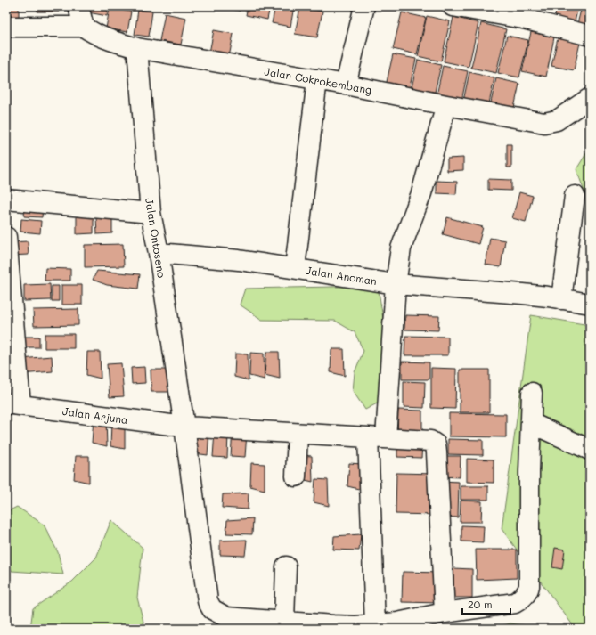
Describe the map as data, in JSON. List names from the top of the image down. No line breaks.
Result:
{"streets":{"street":["Jalan Cokrokembang","Jalan Ontoseno","Jalan Anoman","Jalan Arjuna"]},"crossings":[["Jalan Cokrokembang","Jalan Ontoseno"],["Jalan Ontoseno","Jalan Anoman"],["Jalan Ontoseno","Jalan Arjuna"]],"scale_bar":"20 m"}
